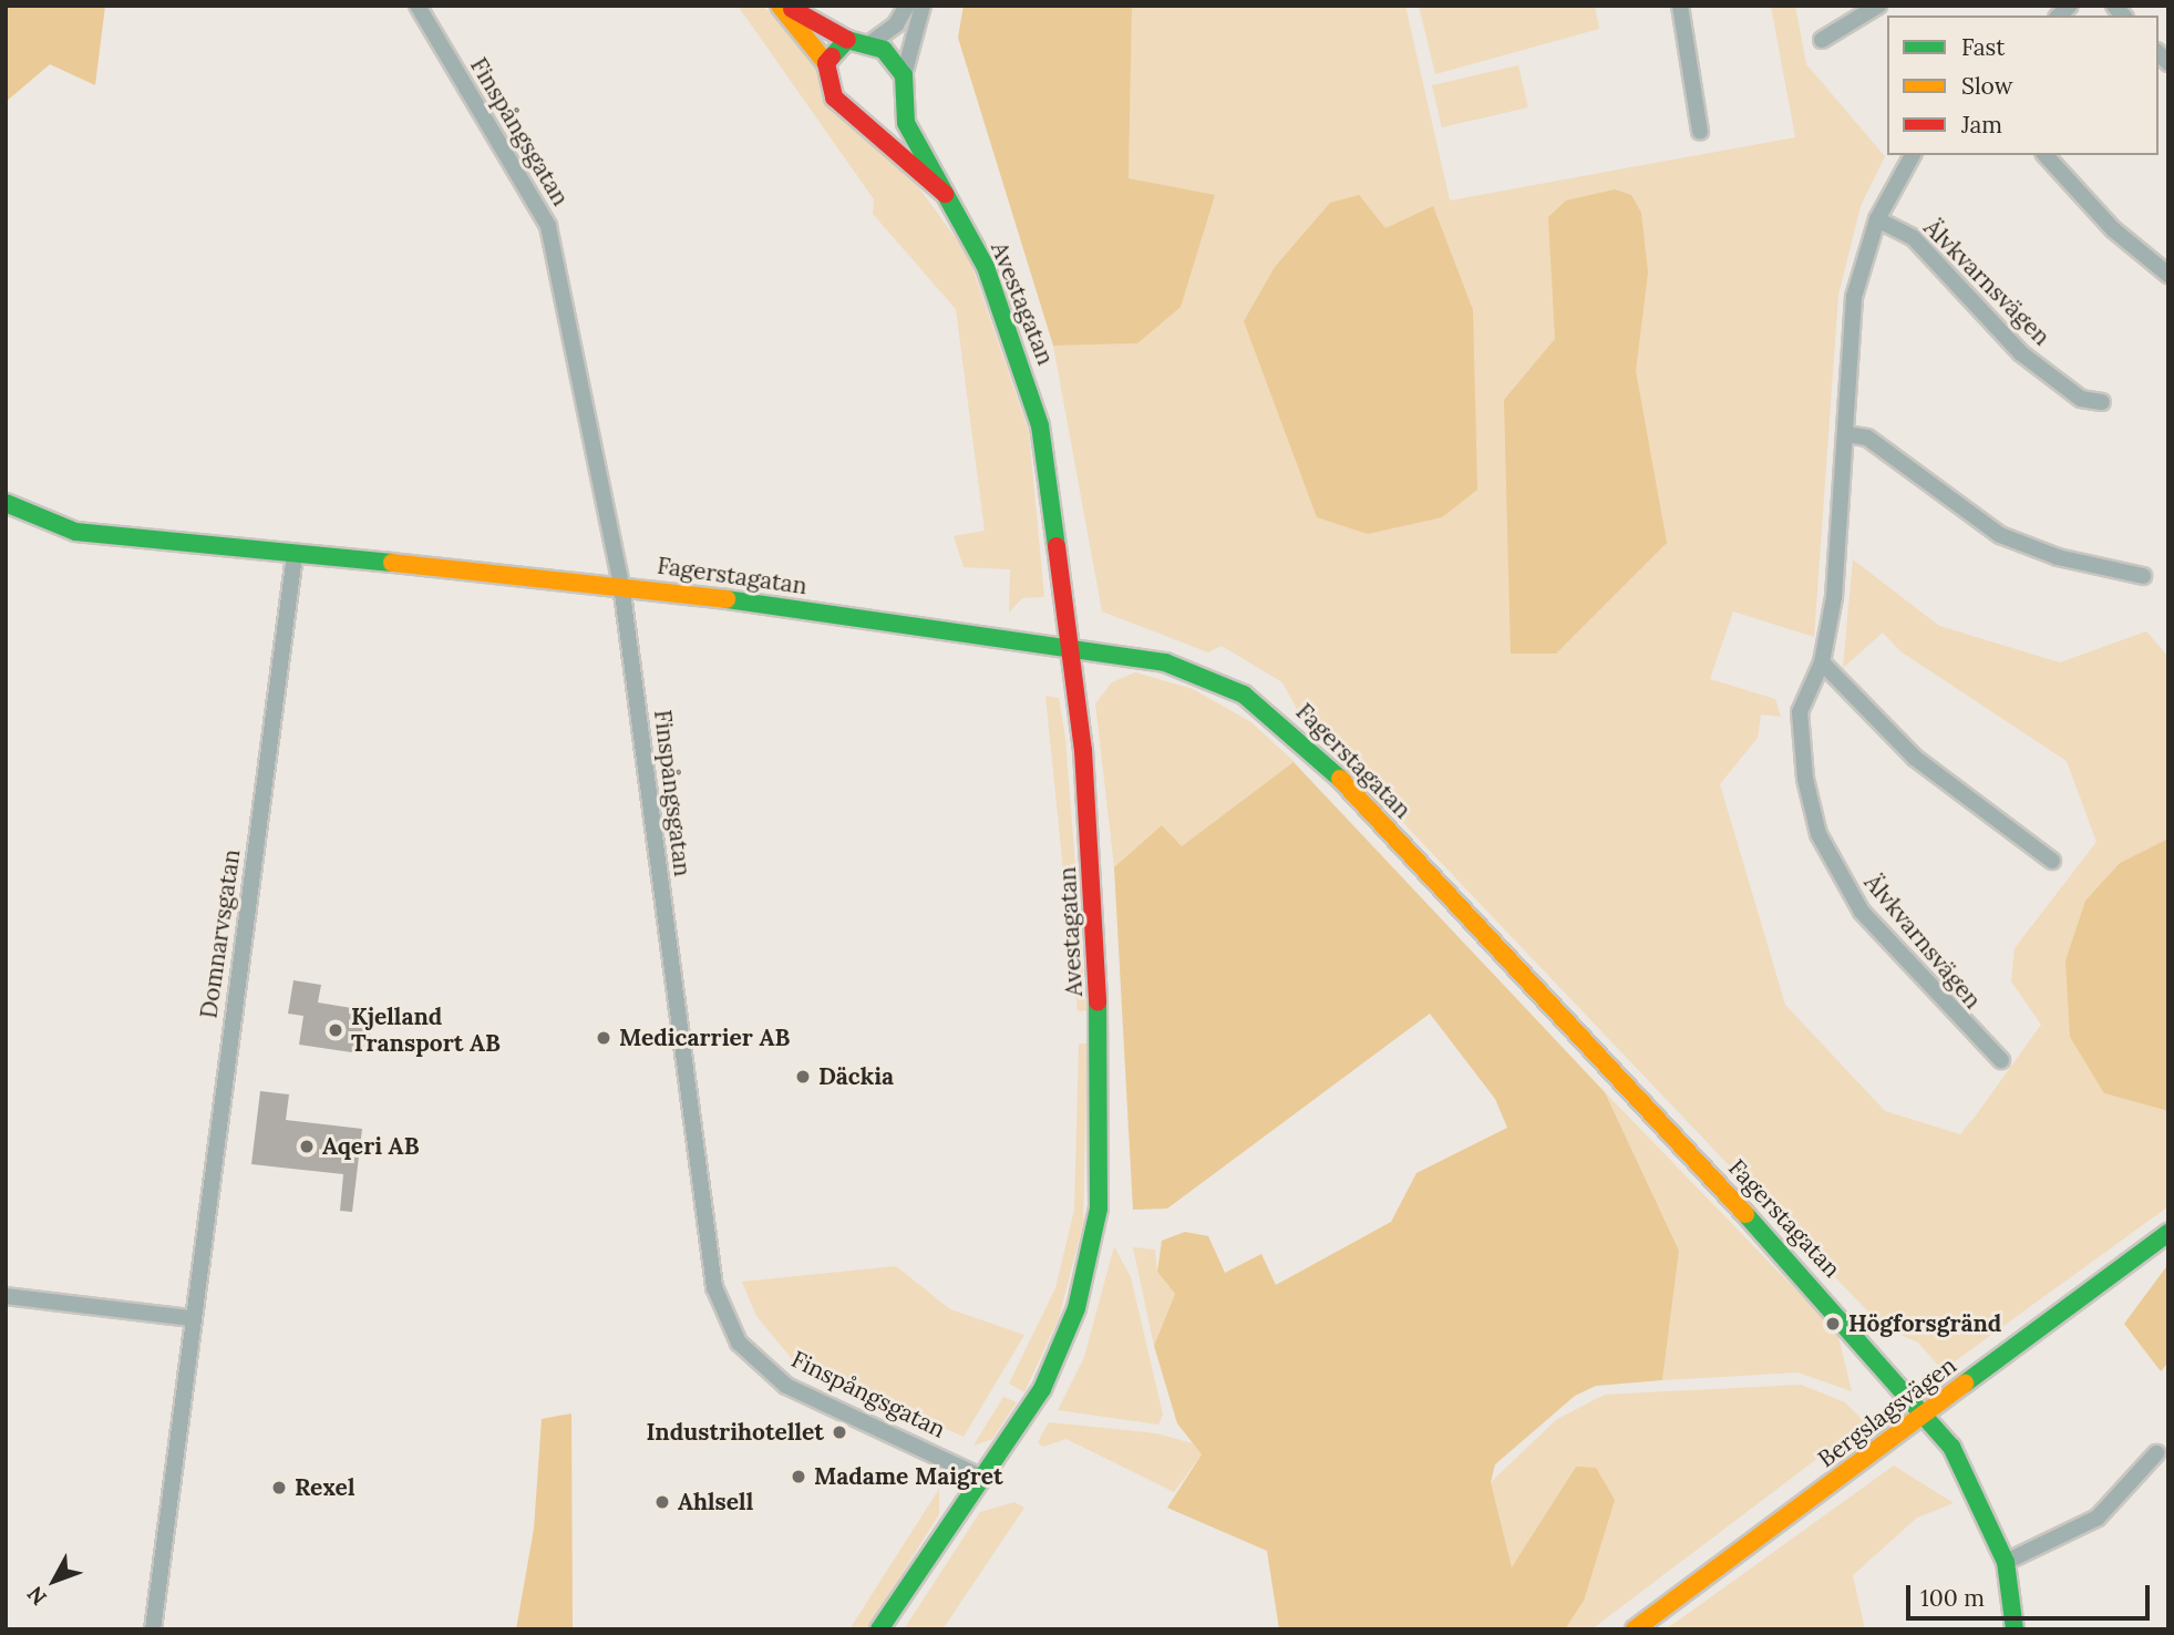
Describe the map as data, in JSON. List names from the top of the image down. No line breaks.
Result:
{"streets":{"street":["Finspångsgatan","Älvkvarnsvägen","Avestagatan","Fagerstagatan","Domnarvsgatan","Bergslagsvägen"]},"crossings":[["Finspångsgatan","Avestagatan"],["Finspångsgatan","Fagerstagatan"],["Avestagatan","Fagerstagatan"],["Fagerstagatan","Domnarvsgatan"],["Fagerstagatan","Bergslagsvägen"]],"places":["Kjelland Transport AB","Medicarrier AB","Däckia","Aqeri AB","Högforsgränd","Industrihotellet","Madame Maigret","Rexel","Ahlsell"],"legend":["Fast","Slow","Jam"],"scale_bar":"100 m","north":"bottom left"}
